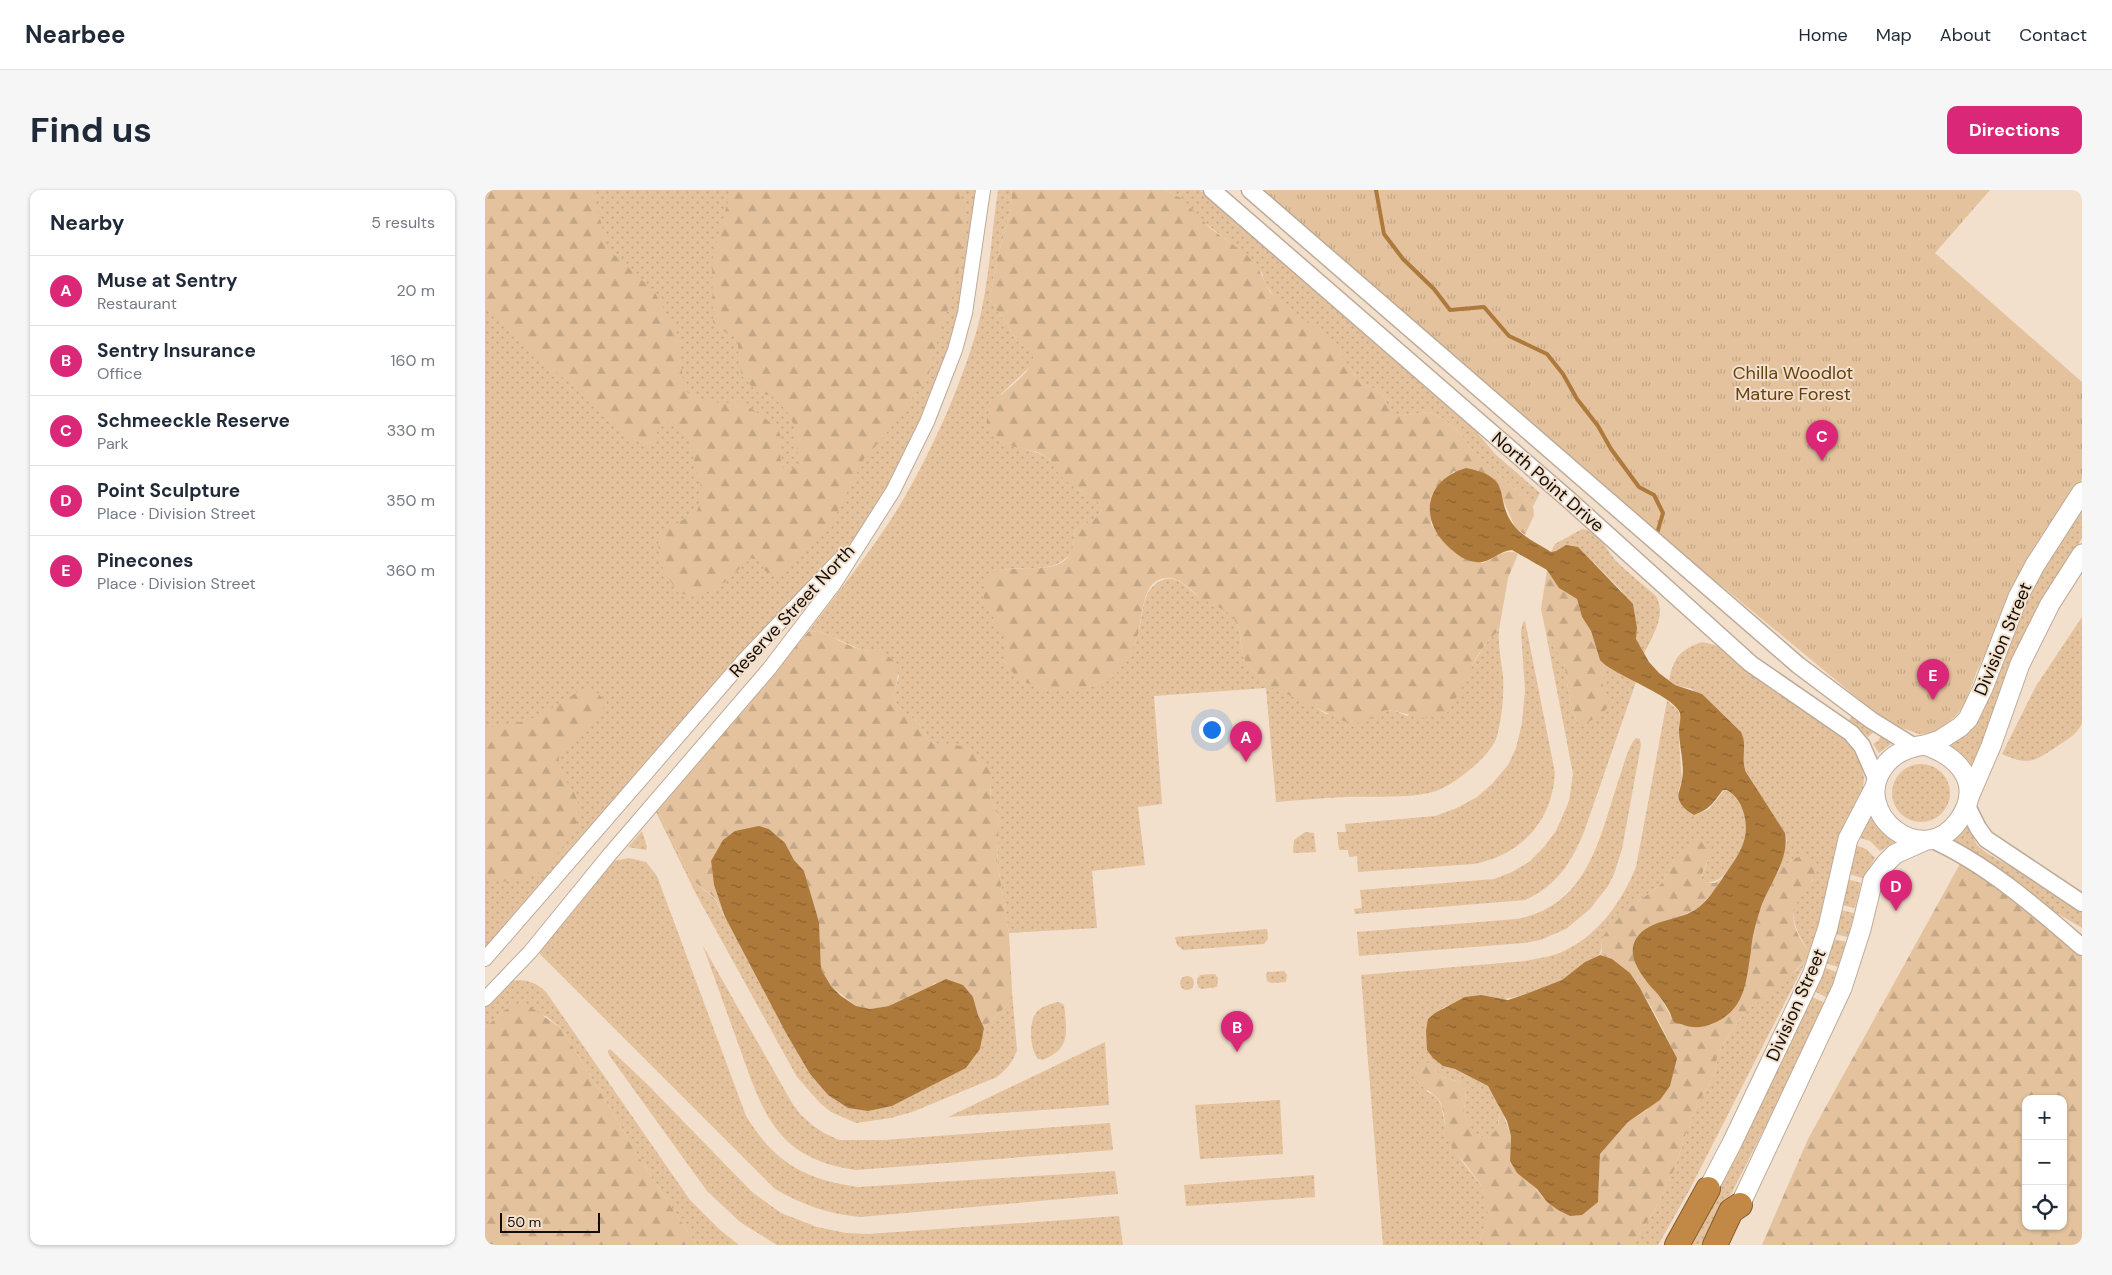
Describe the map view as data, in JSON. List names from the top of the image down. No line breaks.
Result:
{"streets":{"main road":["Division Street"],"street":["North Point Drive","Reserve Street North"]},"crossings":[["North Point Drive","Division Street"]],"parks":["Chilla Woodlot Mature Forest"],"scale_bar":"50 m","page":{"header":"Nearbee","nav":["Home","Map","About","Contact"],"buttons":"Directions","title":"Find us","heading":["Nearby","5 results"],"list":[{"mark":"A","name":"Muse at Sentry","note":"Restaurant","value":"20 m"},{"mark":"B","name":"Sentry Insurance","note":"Office","value":"160 m"},{"mark":"C","name":"Schmeeckle Reserve","note":"Park","value":"330 m"},{"mark":"D","name":"Point Sculpture","note":"Place · Division Street","value":"350 m"},{"mark":"E","name":"Pinecones","note":"Place · Division Street","value":"360 m"}],"pins":["C","E","A","D","B"],"map_buttons":["+","−"],"scale":"50 m"}}
